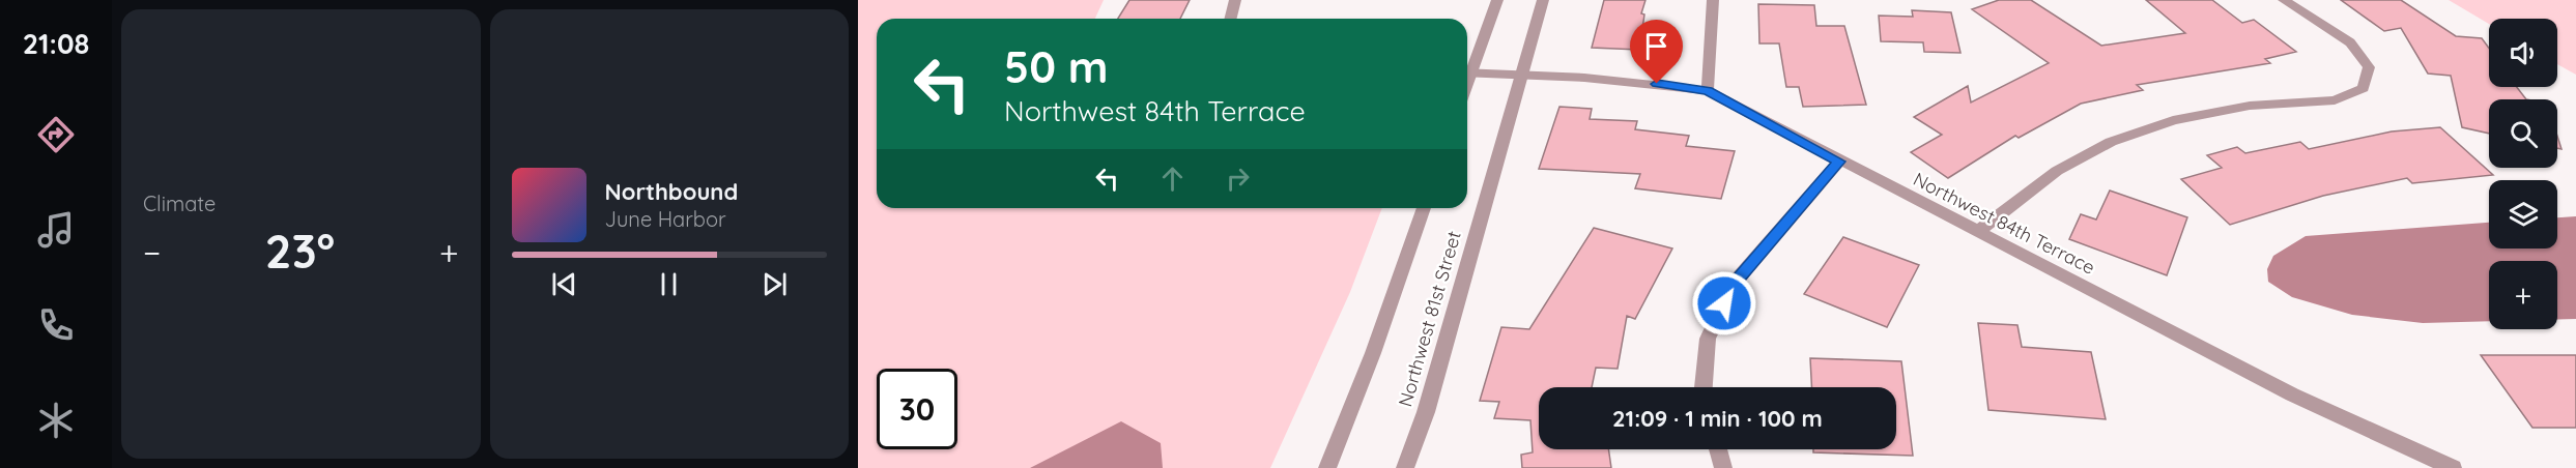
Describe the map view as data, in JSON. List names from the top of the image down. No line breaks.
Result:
{"streets":{"street":["Northwest 84th Terrace","Northwest 81st Street"]},"crossings":[["Northwest 84th Terrace","Northwest 81st Street"]],"page":{"tabs":"21:08","tile":"Climate","map_buttons":"+","turn":["50 m","Northwest 84th Terrace"],"song":["Northbound","June Harbor"],"heat":["−","23°","+"],"limit":"30","trip":"21:09 · 1 min · 100 m"}}
